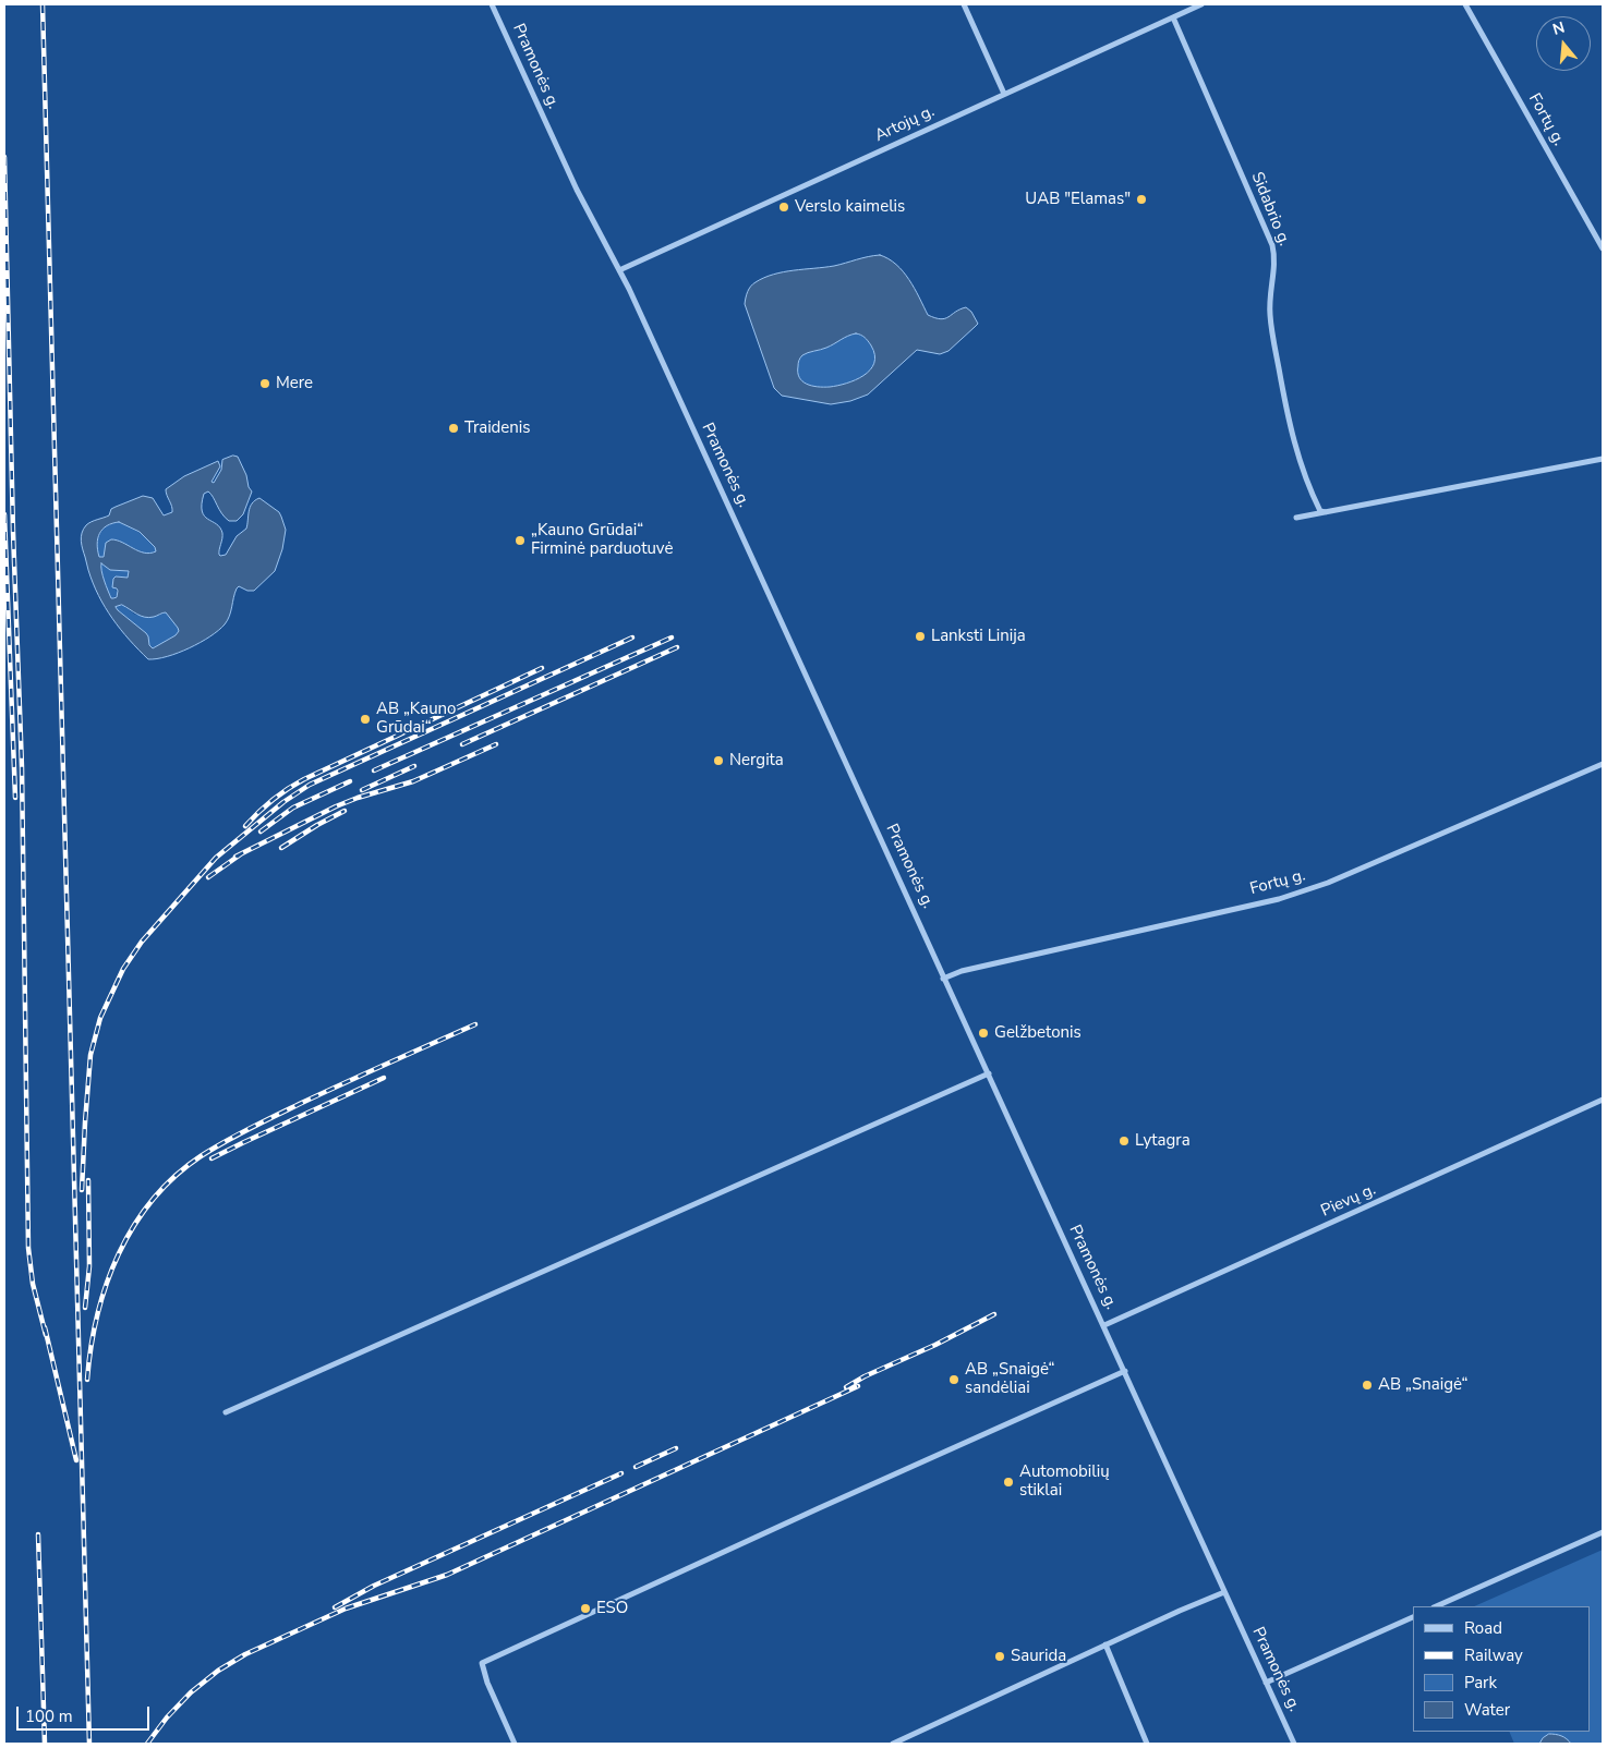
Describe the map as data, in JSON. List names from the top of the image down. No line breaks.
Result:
{"streets":{"street":["Pramonės g.","Fortų g.","Artojų g.","Sidabrio g.","Pievų g."]},"crossings":[["Pramonės g.","Fortų g."],["Pramonės g.","Artojų g."],["Pramonės g.","Pievų g."],["Artojų g.","Sidabrio g."]],"places":["UAB \"Elamas\"","Verslo kaimelis","Mere","Traidenis","„Kauno Grūdai“ Firminė parduotuvė","Lanksti Linija","AB „Kauno Grūdai“","Nergita","Gelžbetonis","Lytagra","AB „Snaigė“ sandėliai","AB „Snaigė“","Automobilių stiklai","ESO","Saurida"],"legend":["Road","Railway","Park","Water"],"scale_bar":"100 m","north":"top"}
